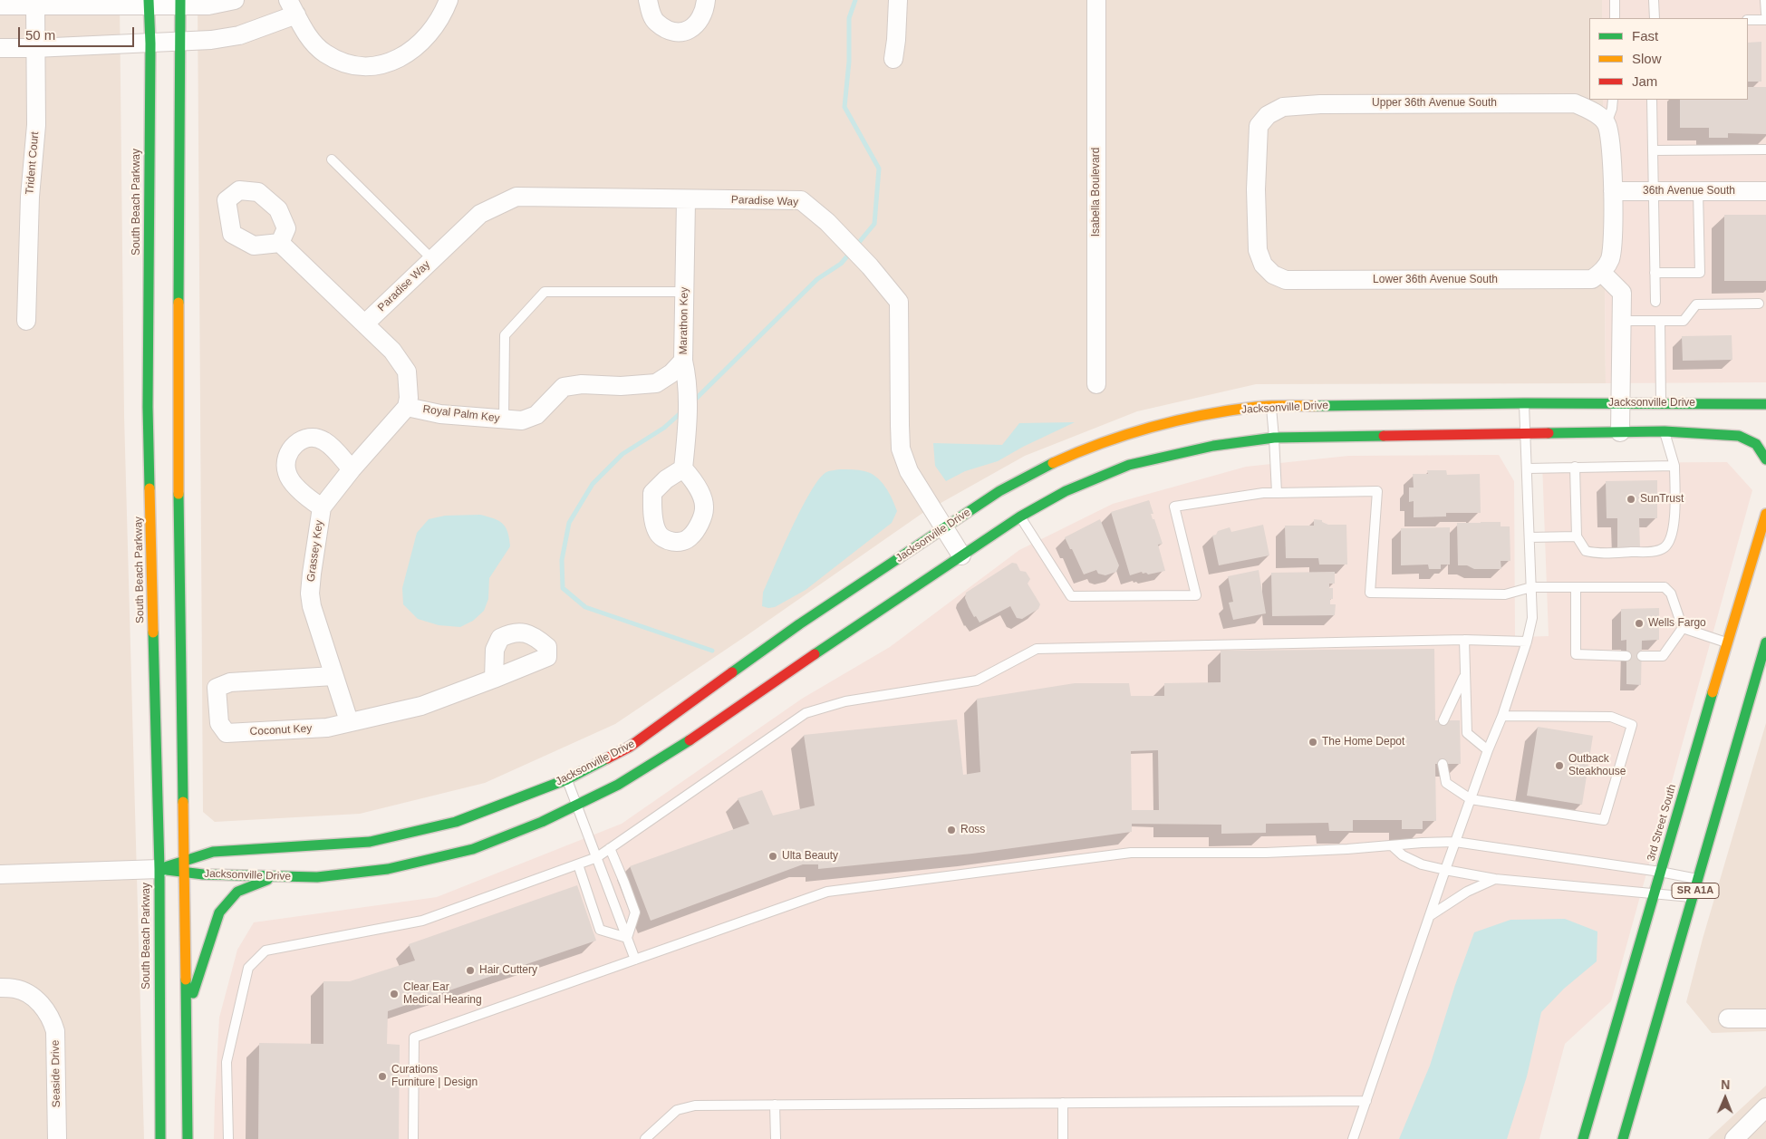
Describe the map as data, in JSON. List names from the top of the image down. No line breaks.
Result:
{"streets":{"street":["Upper 36th Avenue South","Trident Court","36th Avenue South","Isabella Boulevard","Paradise Way","South Beach Parkway","Lower 36th Avenue South","Marathon Key","Jacksonville Drive","Royal Palm Key","Grassey Key","Coconut Key","3rd Street South","SR A1A","Seaside Drive"]},"crossings":[["Upper 36th Avenue South","Lower 36th Avenue South"],["Paradise Way","Marathon Key"],["Paradise Way","Jacksonville Drive"],["Paradise Way","Royal Palm Key"],["South Beach Parkway","Jacksonville Drive"],["Marathon Key","Royal Palm Key"],["Royal Palm Key","Grassey Key"],["Grassey Key","Coconut Key"]],"places":["SunTrust","Wells Fargo","The Home Depot","Outback Steakhouse","Ross","Ulta Beauty","Hair Cuttery","Clear Ear Medical Hearing","Curations Furniture | Design"],"legend":["Fast","Slow","Jam"],"scale_bar":"50 m","north":"top"}
